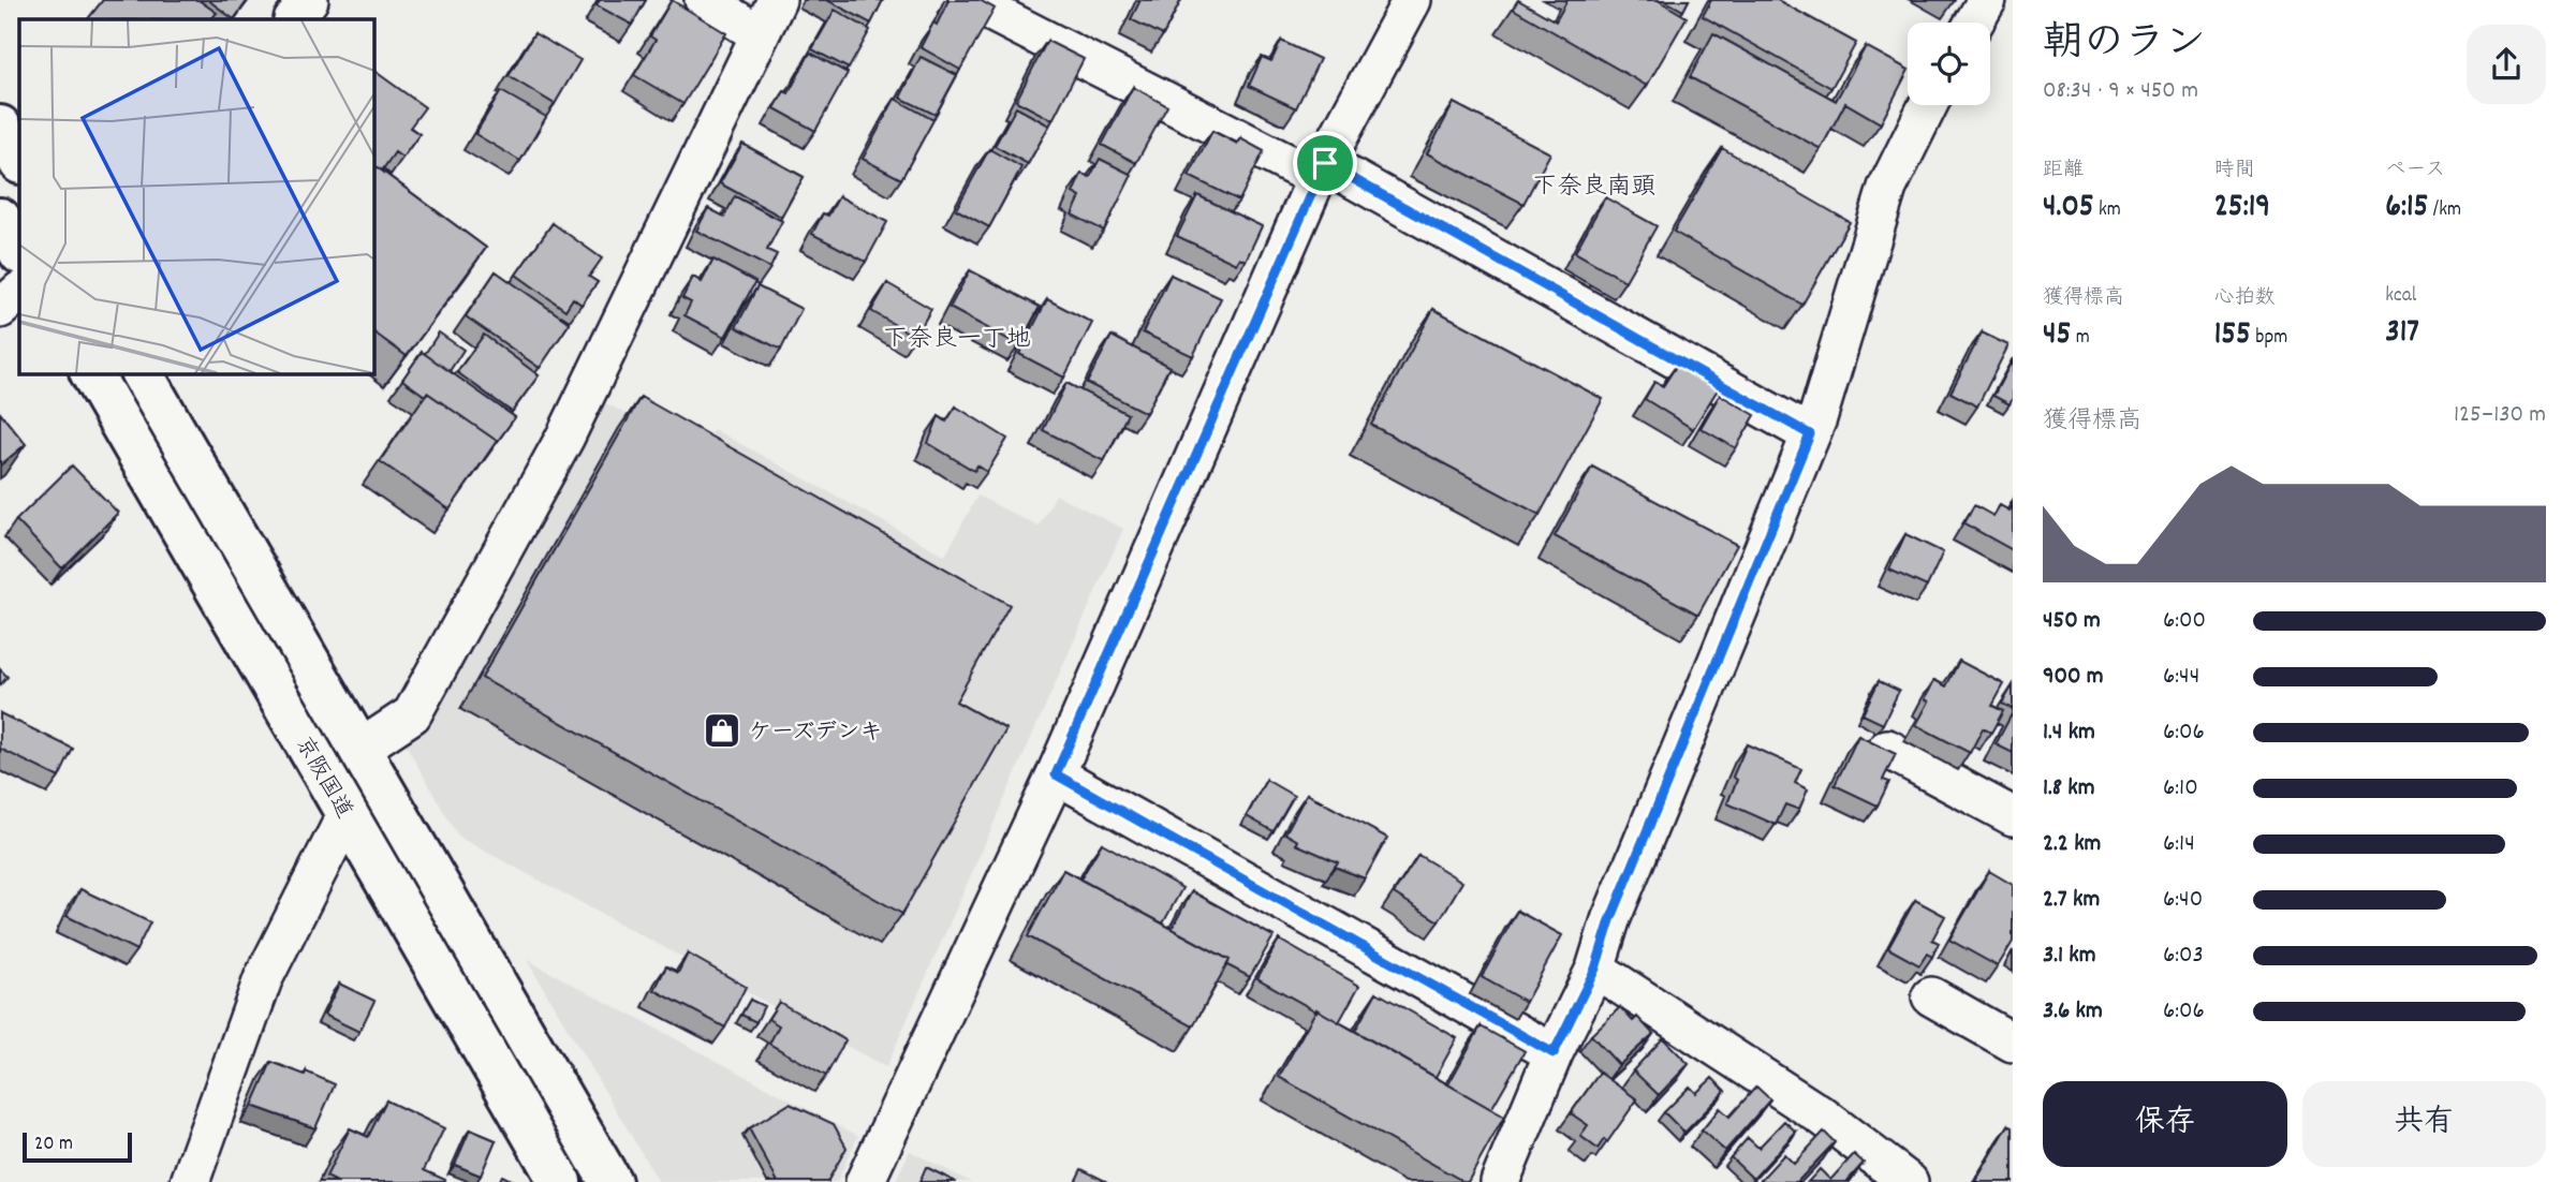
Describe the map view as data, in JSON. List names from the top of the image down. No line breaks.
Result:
{"streets":{"highway":["京阪国道"]},"districts":["下奈良南頭","下奈良一丁地"],"places":{"shop":["ケーズデンキ"]},"scale_bar":"20 m","page":{"heading":["朝のラン","08:34 · 9 × 450 m"],"stats":[["距離","4.05 km"],["時間","25:19"],["ペース","6:15 /km"],["獲得標高","45 m"],["心拍数","155 bpm"],["kcal","317"]],"chart":["獲得標高","125–130 m"],"list":[{"name":"450 m","note":"6:00"},{"name":"900 m","note":"6:44"},{"name":"1.4 km","note":"6:06"},{"name":"1.8 km","note":"6:10"},{"name":"2.2 km","note":"6:14"},{"name":"2.7 km","note":"6:40"},{"name":"3.1 km","note":"6:03"},{"name":"3.6 km","note":"6:06"}],"buttons":["保存","共有"],"scale":"20 m"}}
